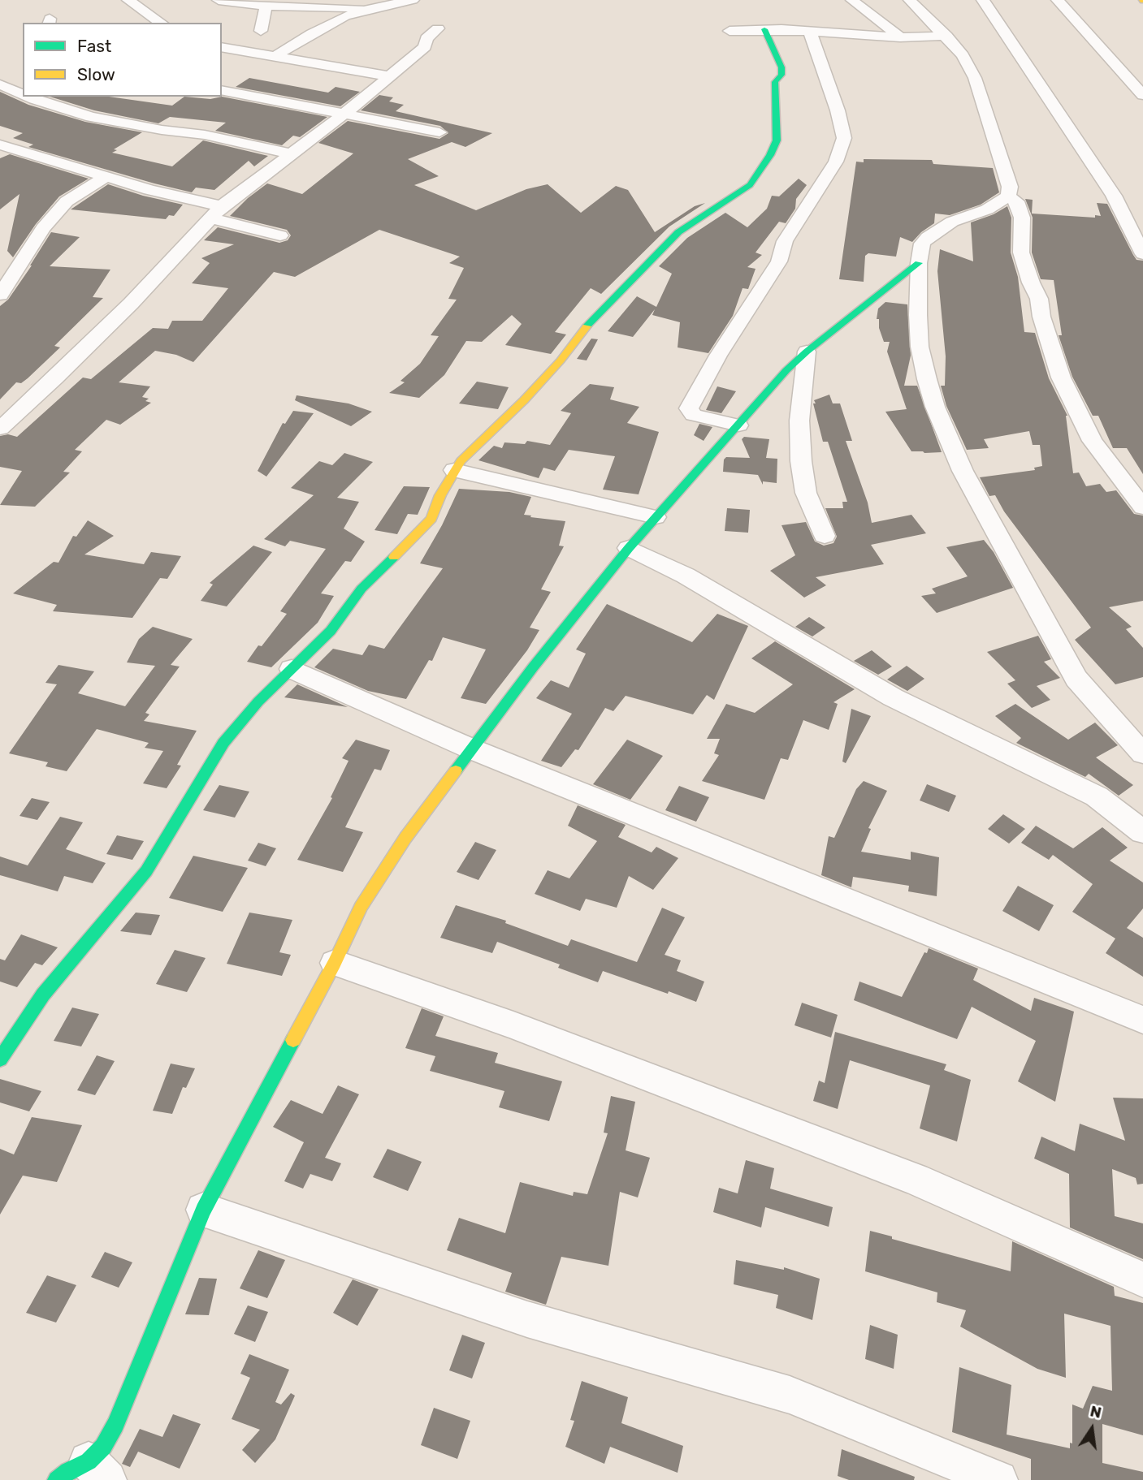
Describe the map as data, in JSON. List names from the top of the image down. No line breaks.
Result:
{"legend":["Fast","Slow"],"north":"top"}
